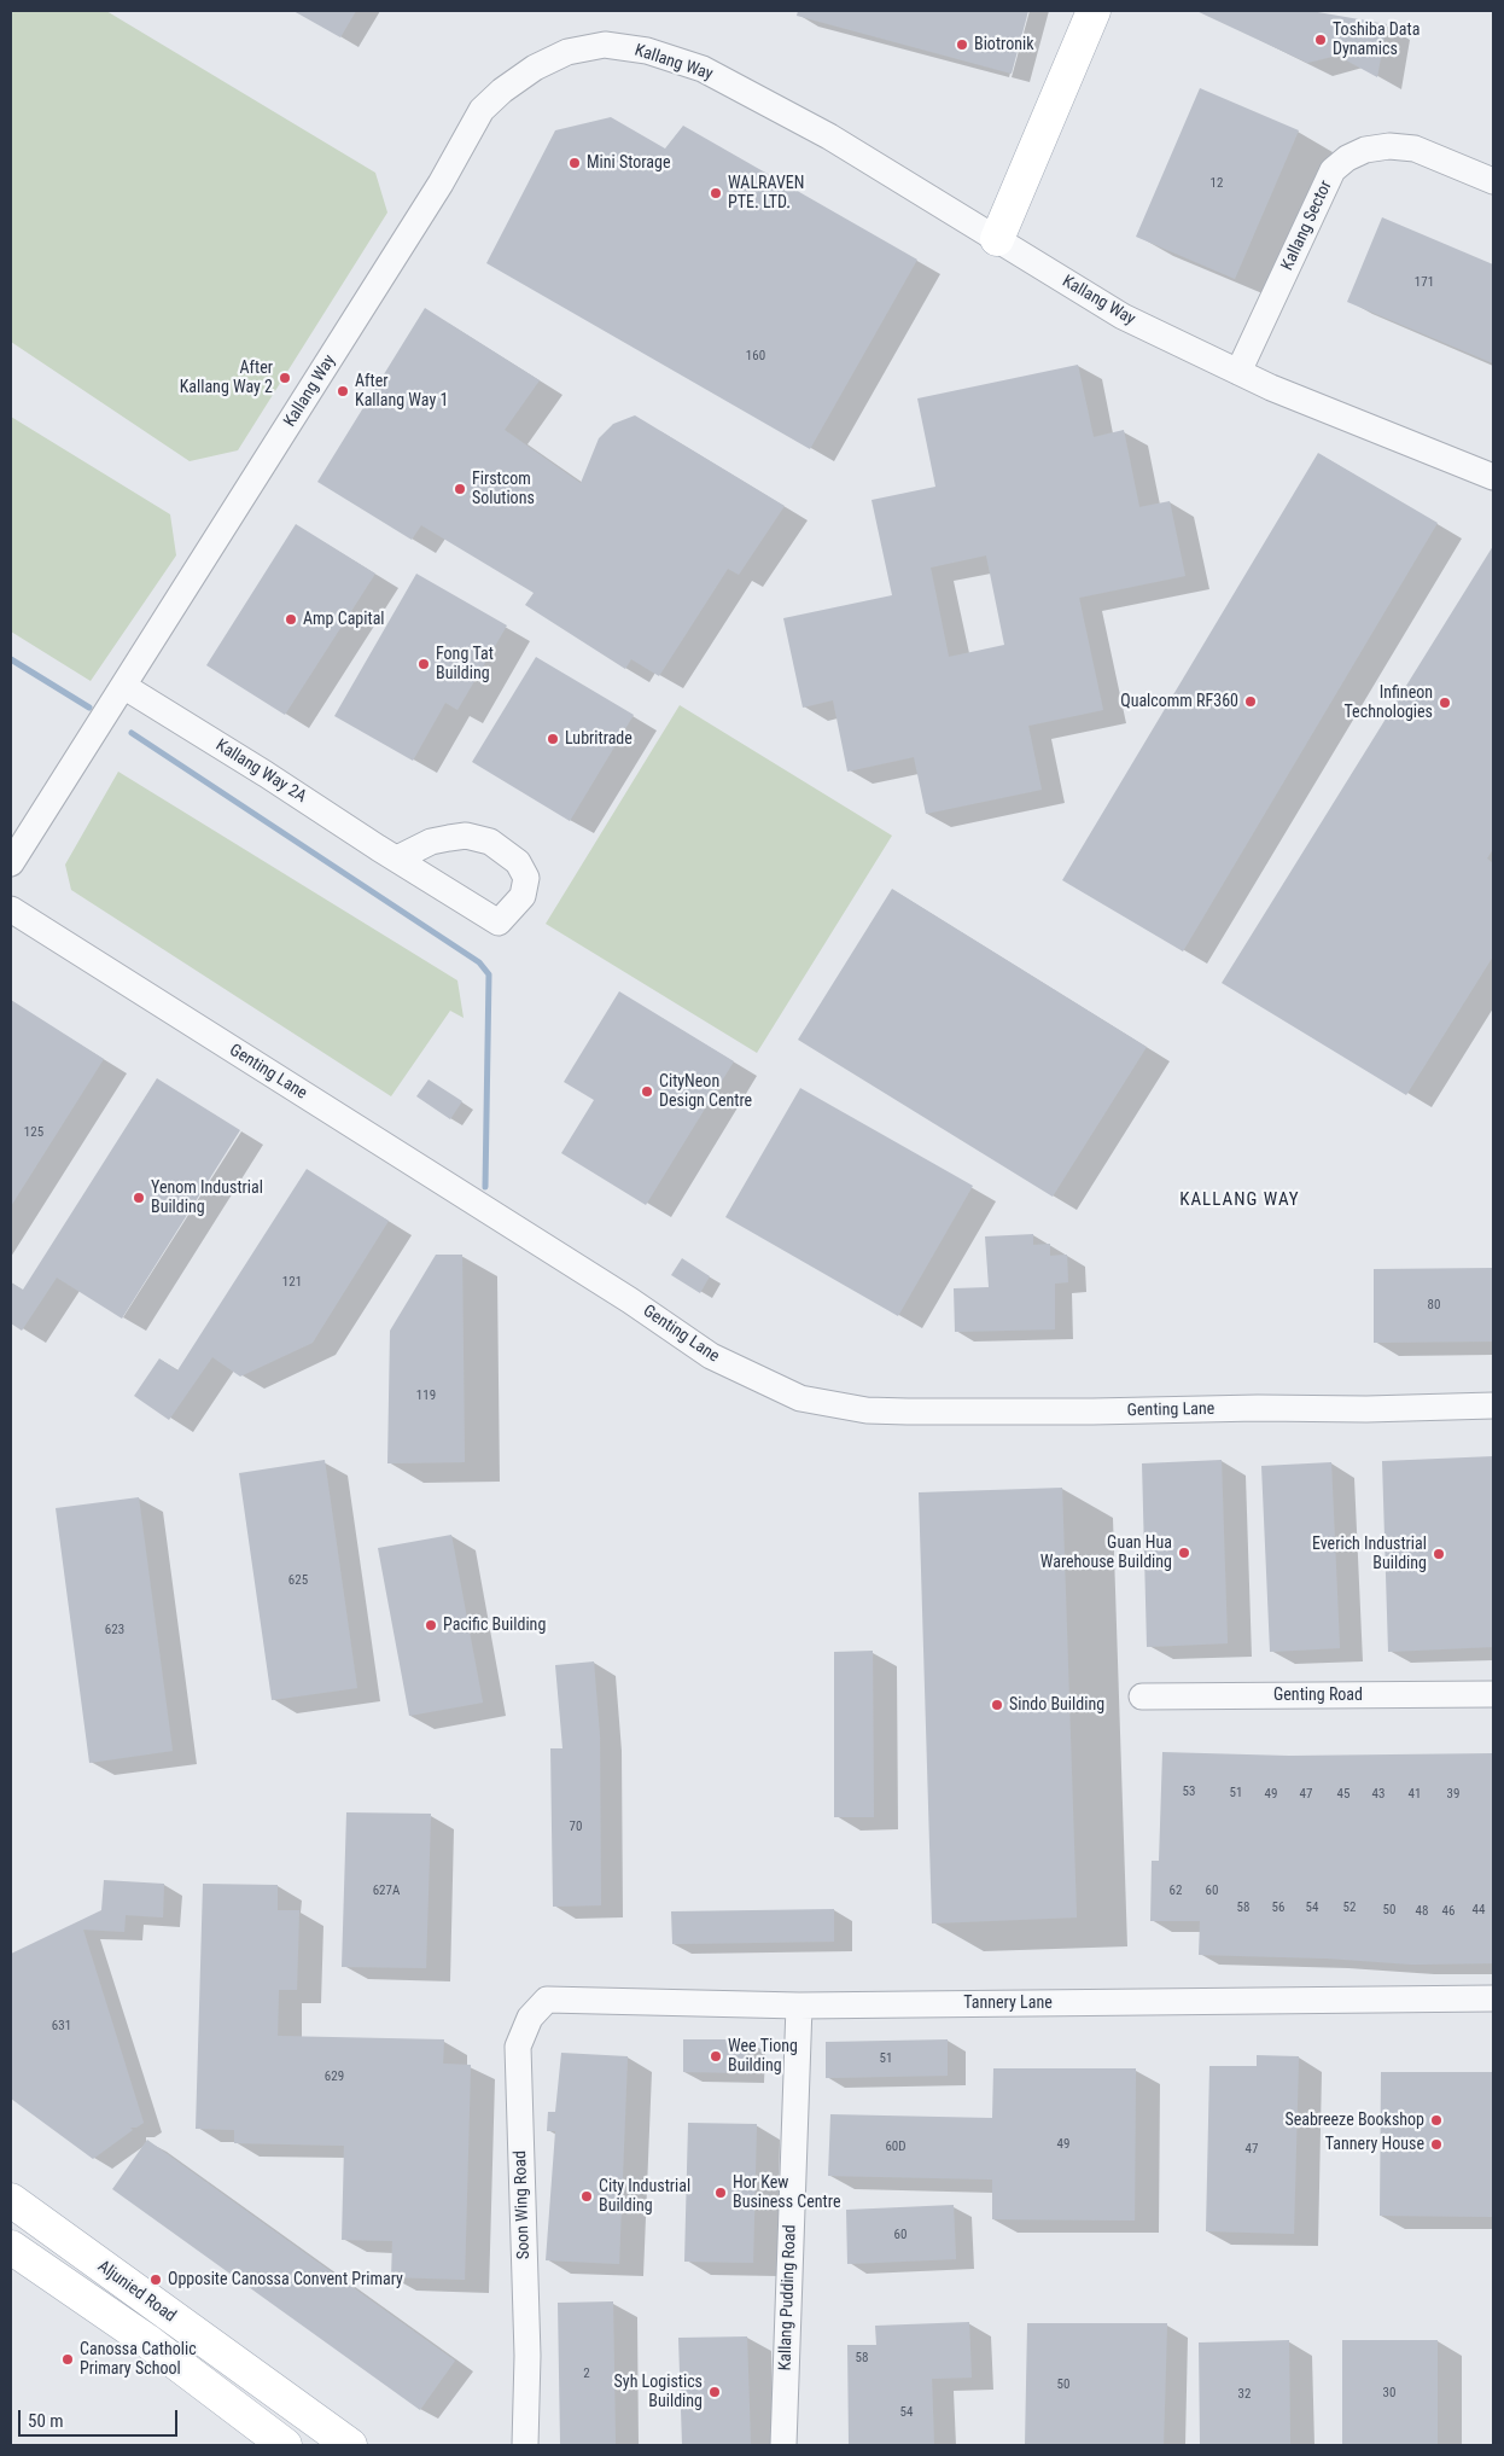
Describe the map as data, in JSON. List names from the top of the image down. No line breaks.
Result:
{"streets":{"main road":["Aljunied Road"],"street":["Kallang Way","Kallang Sector","Kallang Way 2A","Genting Lane","Genting Road","Tannery Lane","Soon Wing Road","Kallang Pudding Road"]},"crossings":[["Kallang Way","Kallang Sector"],["Kallang Way","Kallang Way 2A"],["Tannery Lane","Soon Wing Road"],["Tannery Lane","Kallang Pudding Road"]],"districts":["KALLANG WAY"],"places":["Toshiba Data Dynamics","Biotronik","Mini Storage","WALRAVEN PTE. LTD.","After Kallang Way 2","After Kallang Way 1","Firstcom Solutions","Amp Capital","Fong Tat Building","Qualcomm RF360","Infineon Technologies","Lubritrade","CityNeon Design Centre","Yenom Industrial Building","Guan Hua Warehouse Building","Everich Industrial Building","Pacific Building","Sindo Building","Wee Tiong Building","Seabreeze Bookshop","Tannery House","Hor Kew Business Centre","City Industrial Building","Opposite Canossa Convent Primary","Canossa Catholic Primary School","Syh Logistics Building"],"house_numbers":["12","171","160","125","121","80","119","625","623","53","51","49","47","45","43","41","39","70","627A","62","60","58","56","54","52","50","44","48","46","631","51","629","49","60D","47","60","58","2","50","30","32","54"],"scale_bar":"50 m"}
